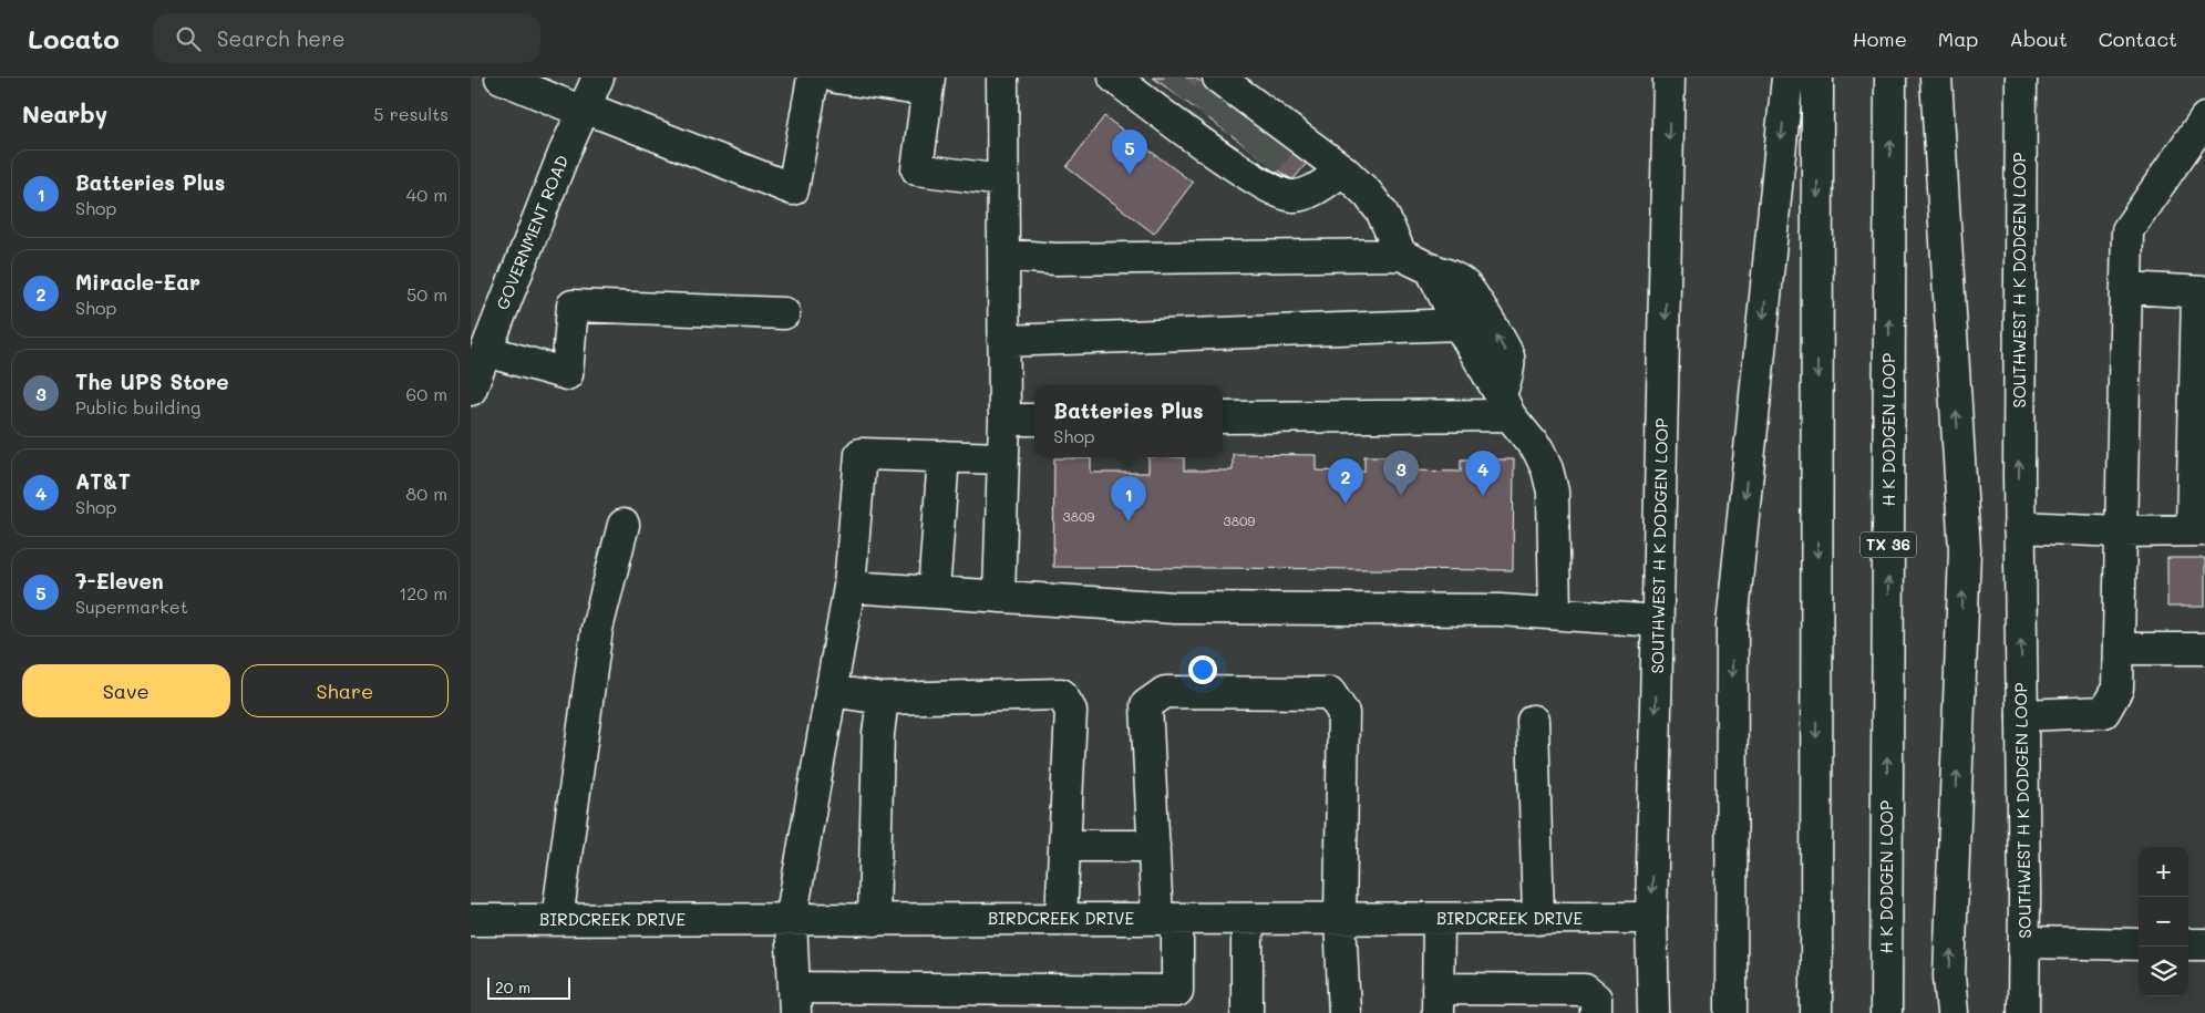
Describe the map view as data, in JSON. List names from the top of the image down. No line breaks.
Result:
{"streets":{"main road":["GOVERNMENT ROAD","SOUTHWEST H K DODGEN LOOP","H K DODGEN LOOP","TX 36","BIRDCREEK DRIVE"]},"crossings":[["SOUTHWEST H K DODGEN LOOP","BIRDCREEK DRIVE"]],"house_numbers":["3809","3809"],"scale_bar":"20 m","page":{"header":"Locato","search":"Search here","nav":["Home","Map","About","Contact"],"heading":["Nearby","5 results"],"pins":["5","3","4","2","1"],"list":[{"mark":"1","name":"Batteries Plus","note":"Shop","value":"40 m"},{"mark":"2","name":"Miracle-Ear","note":"Shop","value":"50 m"},{"mark":"3","name":"The UPS Store","note":"Public building","value":"60 m"},{"mark":"4","name":"AT&T","note":"Shop","value":"80 m"},{"mark":"5","name":"7-Eleven","note":"Supermarket","value":"120 m"}],"popup":["Batteries Plus","Shop"],"buttons":["Save","Share"],"map_buttons":["+","−"],"scale":"20 m"}}
